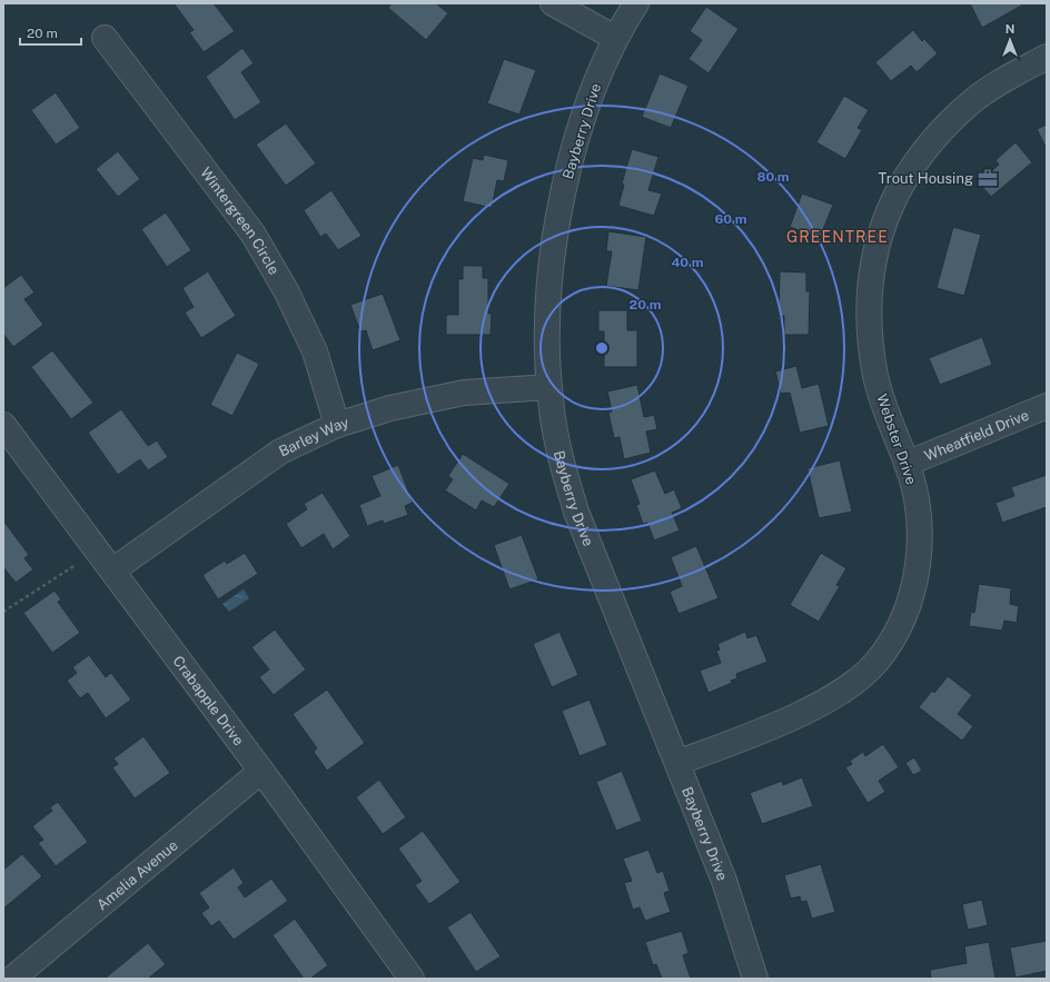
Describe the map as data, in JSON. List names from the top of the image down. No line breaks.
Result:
{"streets":{"street":["Bayberry Drive","Wintergreen Circle","Wheatfield Drive","Barley Way","Webster Drive","Crabapple Drive","Amelia Avenue"]},"crossings":[["Bayberry Drive","Barley Way"],["Bayberry Drive","Webster Drive"],["Wintergreen Circle","Barley Way"],["Wheatfield Drive","Webster Drive"],["Barley Way","Crabapple Drive"],["Crabapple Drive","Amelia Avenue"]],"districts":["GREENTREE"],"places":{"office":["Trout Housing"]},"scale_bar":"20 m","north":"top","rings":["80 m","60 m","40 m","20 m"]}
